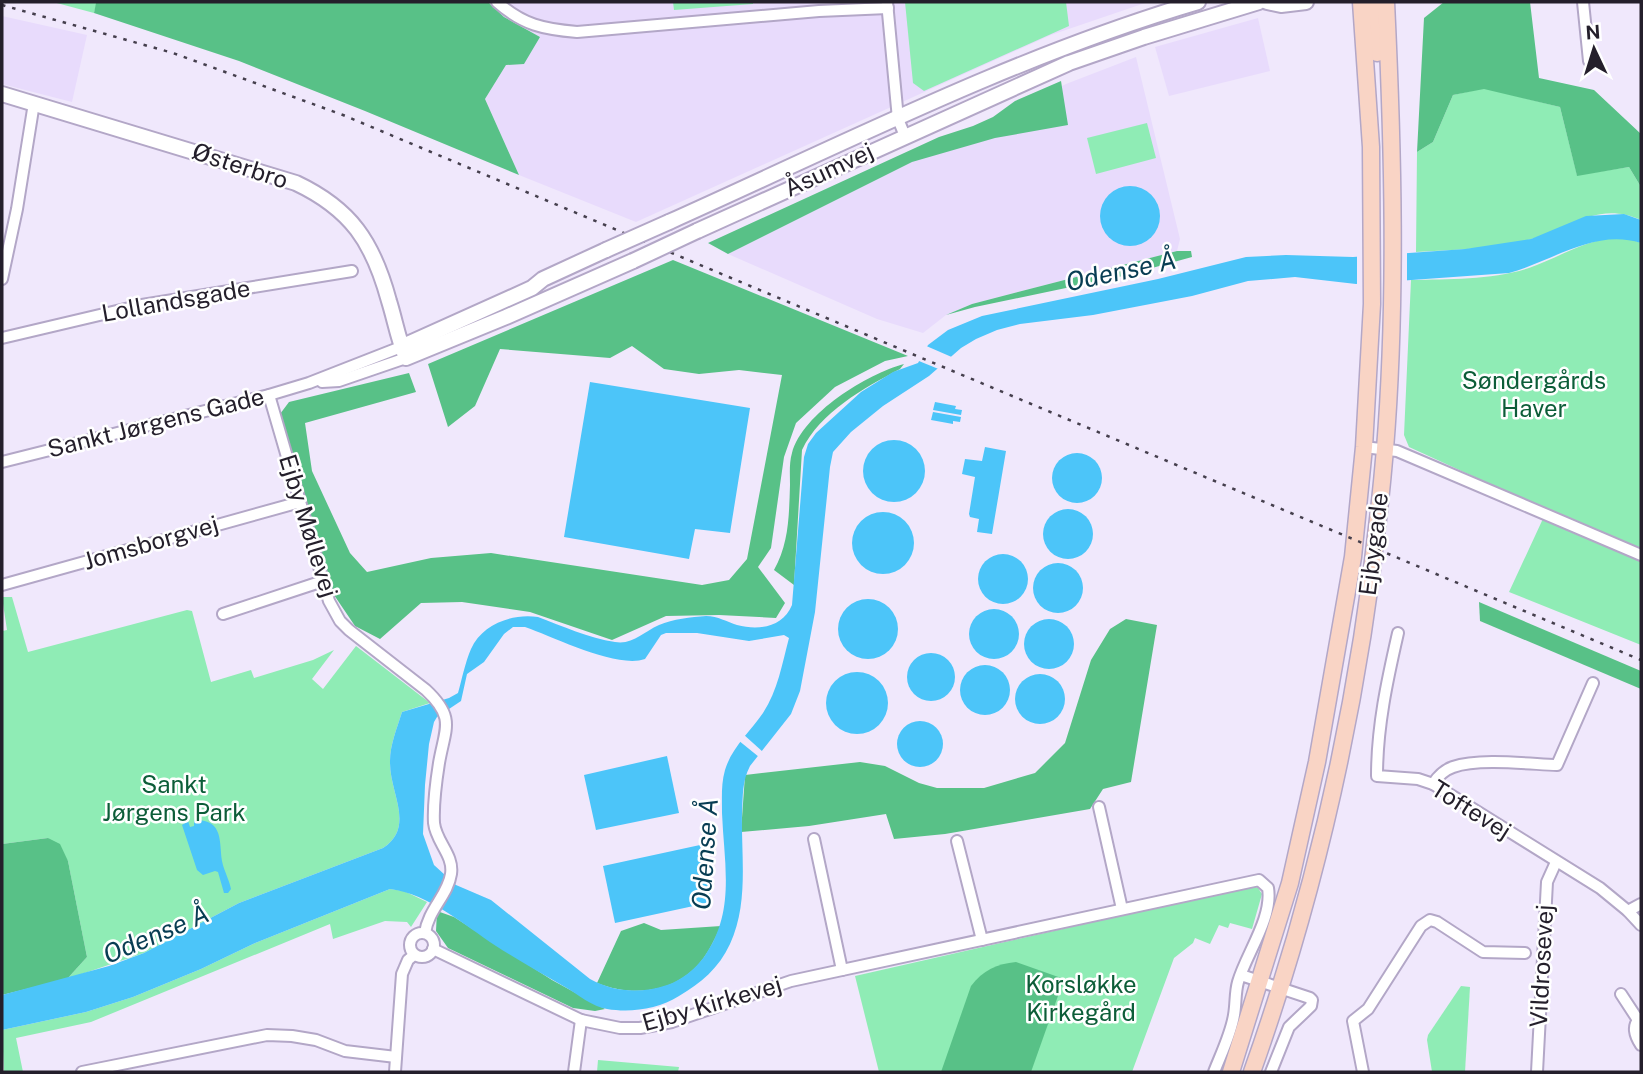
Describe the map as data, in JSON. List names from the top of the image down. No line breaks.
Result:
{"streets":{"main road":["Ejbygade"],"street":["Østerbro","Åsumvej","Lollandsgade","Sankt Jørgens Gade","Ejby Møllevej","Jomsborgvej","Toftevej","Vildrosevej","Ejby Kirkevej"]},"crossings":[["Østerbro","Åsumvej"],["Østerbro","Sankt Jørgens Gade"],["Åsumvej","Sankt Jørgens Gade"],["Sankt Jørgens Gade","Ejby Møllevej"],["Ejby Møllevej","Jomsborgvej"],["Toftevej","Vildrosevej"]],"water":["Odense Å"],"parks":["Søndergårds Haver","Sankt Jørgens Park","Korsløkke Kirkegård"],"north":"top"}
